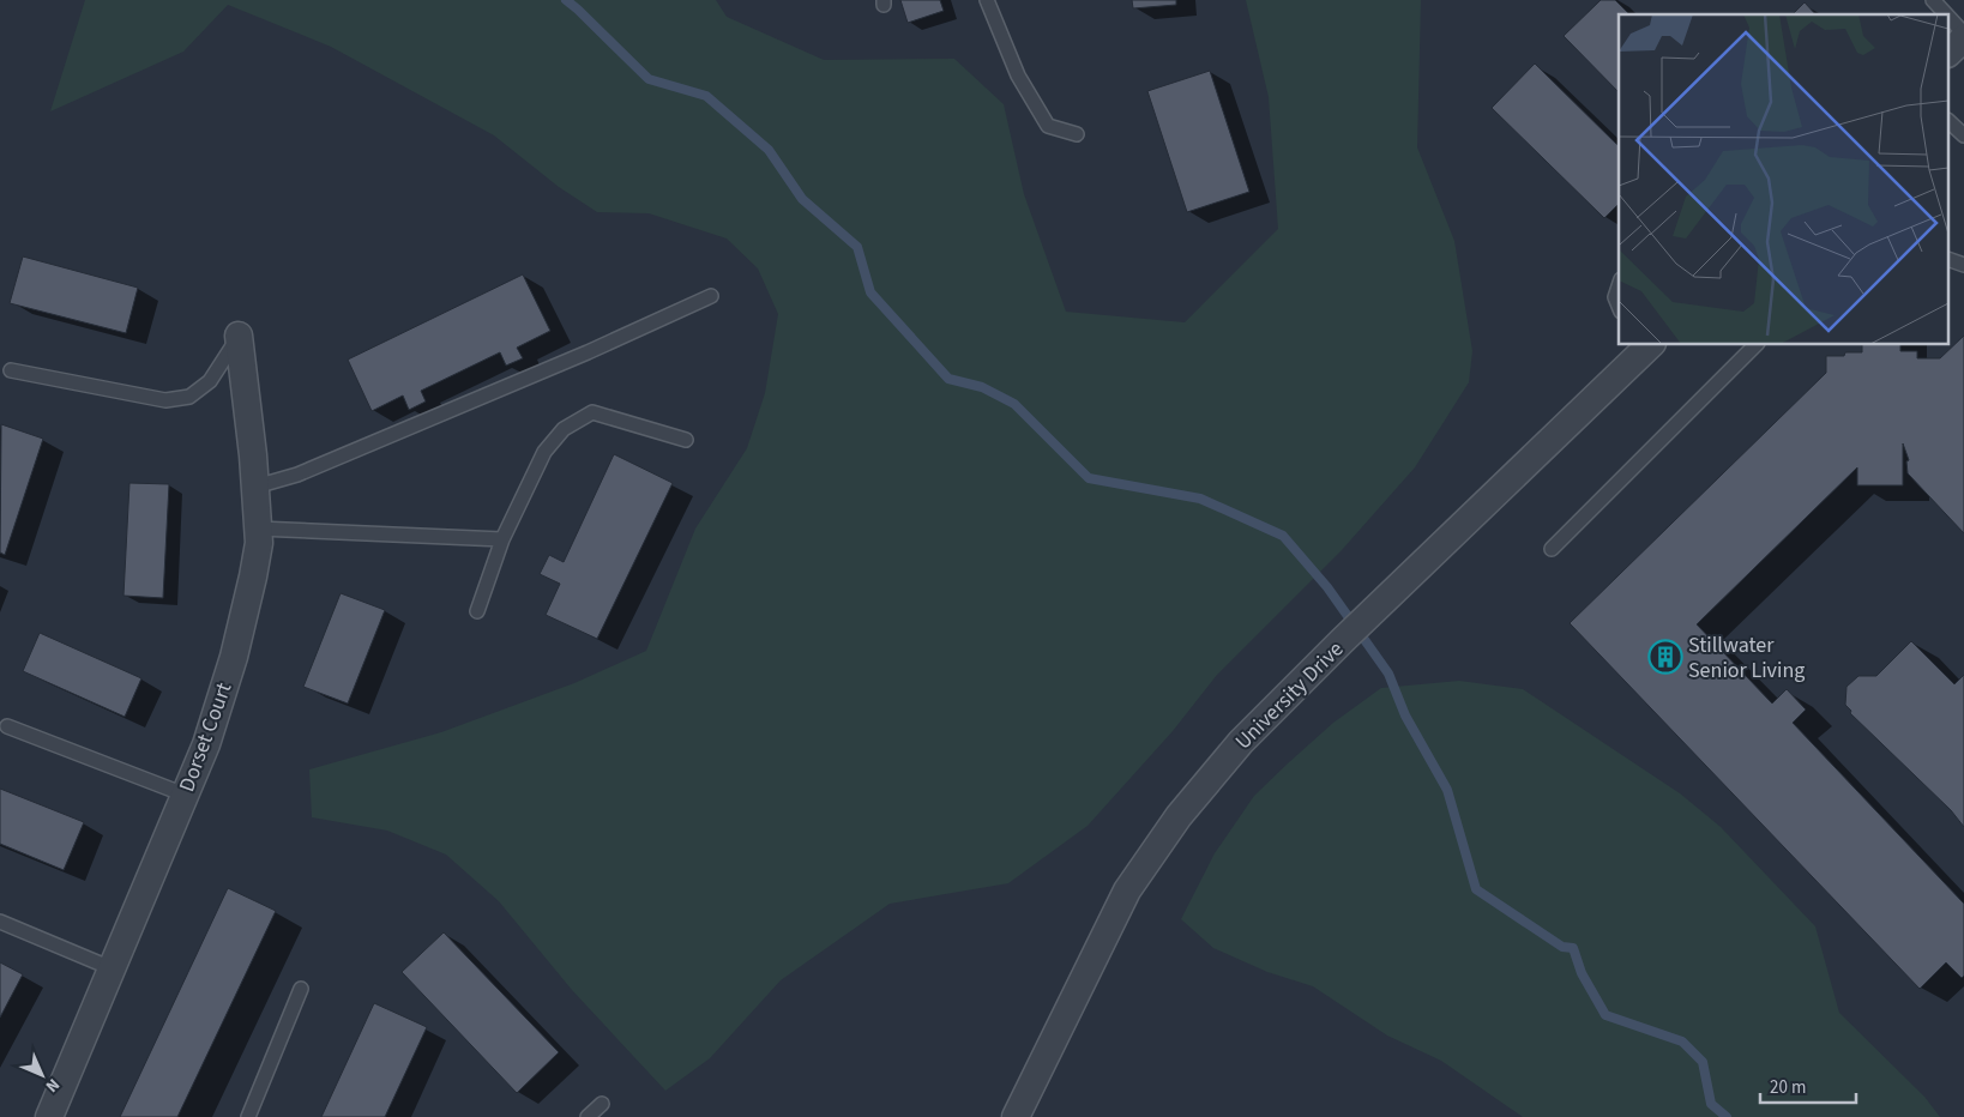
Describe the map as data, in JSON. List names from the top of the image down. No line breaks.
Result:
{"streets":{"street":["University Drive","Dorset Court"]},"places":{"building":["Stillwater Senior Living"]},"scale_bar":"20 m","north":"bottom right"}
